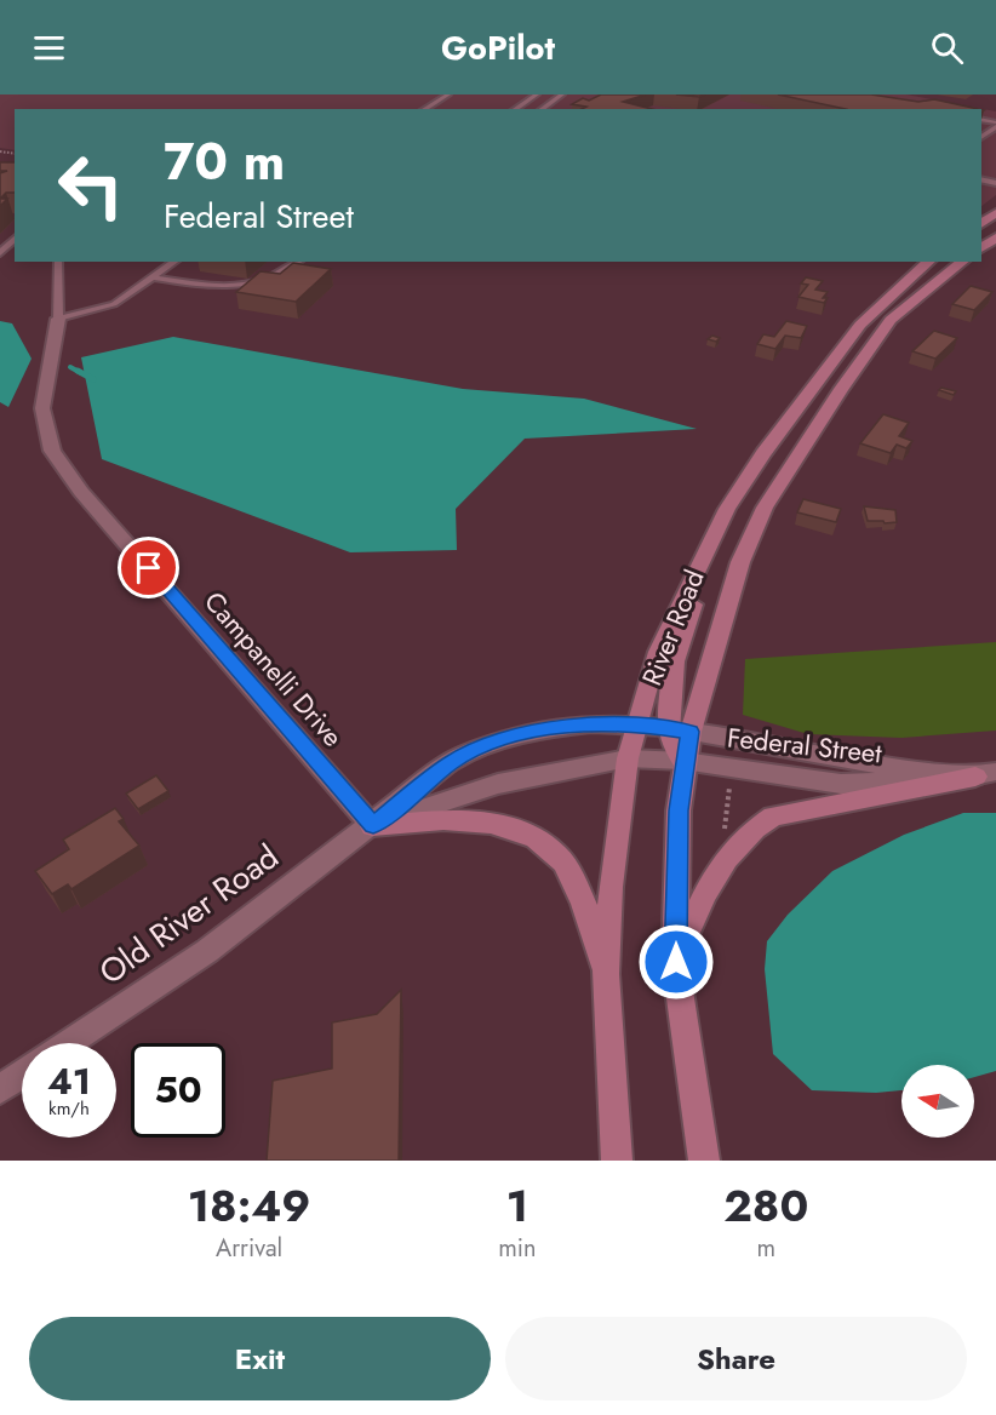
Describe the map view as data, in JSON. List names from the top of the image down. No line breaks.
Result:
{"streets":{"main road":["River Road"],"street":["Campanelli Drive","Federal Street","Old River Road"]},"crossings":[["River Road","Federal Street"],["River Road","Old River Road"],["Campanelli Drive","Old River Road"],["Federal Street","Old River Road"]],"north":"left","page":{"header":"GoPilot","turn":["70 m","Federal Street"],"speed":"41 km/h","limit":"50","eta":["18:49","Arrival","1","min","280","m"],"buttons":["Exit","Share"]}}
